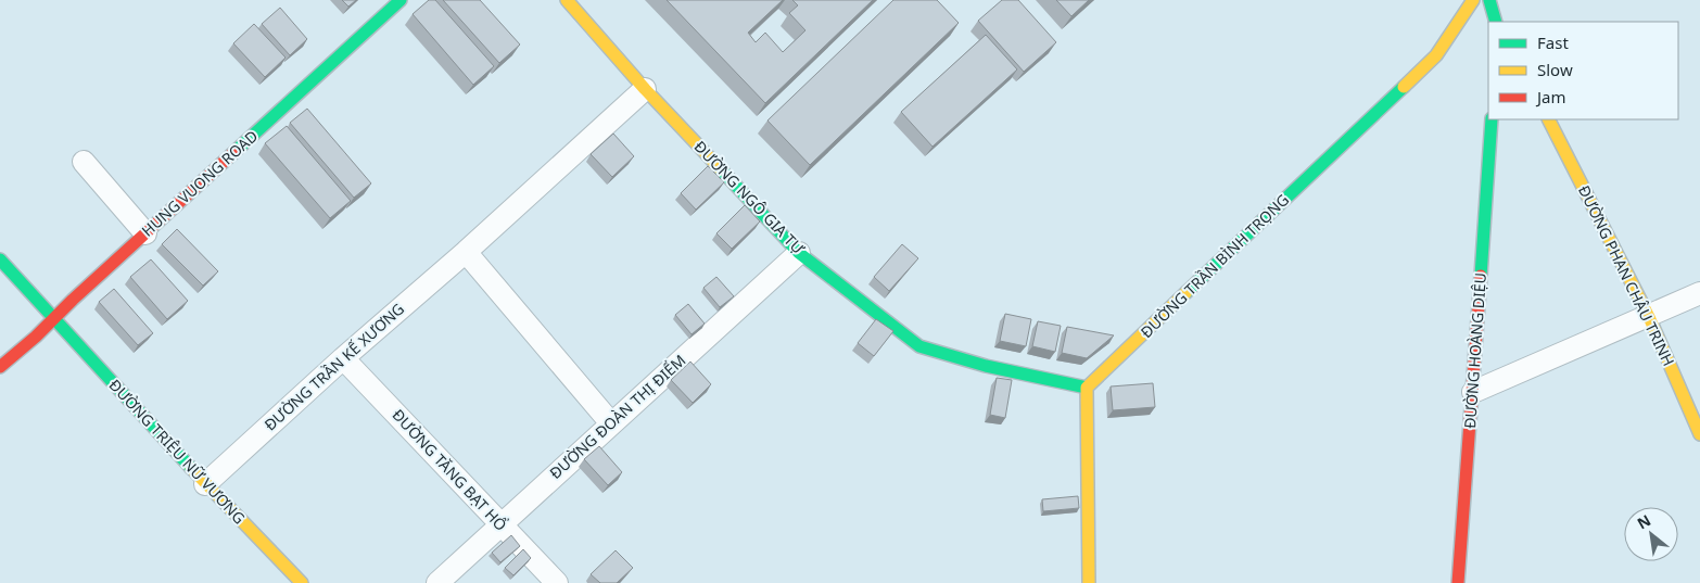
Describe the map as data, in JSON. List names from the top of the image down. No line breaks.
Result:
{"streets":{"street":["HUNG VUONG ROAD","ĐƯỜNG NGÔ GIA TỰ","ĐƯỜNG TRẦN BÌNH TRỌNG","ĐƯỜNG PHAN CHÂU TRINH","ĐƯỜNG HOÀNG DIỆU","ĐƯỜNG TRẦN KẾ XƯƠNG","ĐƯỜNG ĐOÀN THỊ ĐIỂM","ĐƯỜNG TRIỆU NỮ VƯƠNG","ĐƯỜNG TĂNG BẠT HỔ"]},"crossings":[["HUNG VUONG ROAD","ĐƯỜNG TRIỆU NỮ VƯƠNG"],["ĐƯỜNG NGÔ GIA TỰ","ĐƯỜNG TRẦN BÌNH TRỌNG"],["ĐƯỜNG NGÔ GIA TỰ","ĐƯỜNG TRẦN KẾ XƯƠNG"],["ĐƯỜNG NGÔ GIA TỰ","ĐƯỜNG ĐOÀN THỊ ĐIỂM"],["ĐƯỜNG TRẦN KẾ XƯƠNG","ĐƯỜNG TRIỆU NỮ VƯƠNG"],["ĐƯỜNG TRẦN KẾ XƯƠNG","ĐƯỜNG TĂNG BẠT HỔ"],["ĐƯỜNG ĐOÀN THỊ ĐIỂM","ĐƯỜNG TĂNG BẠT HỔ"]],"legend":["Fast","Slow","Jam"],"north":"top left"}
